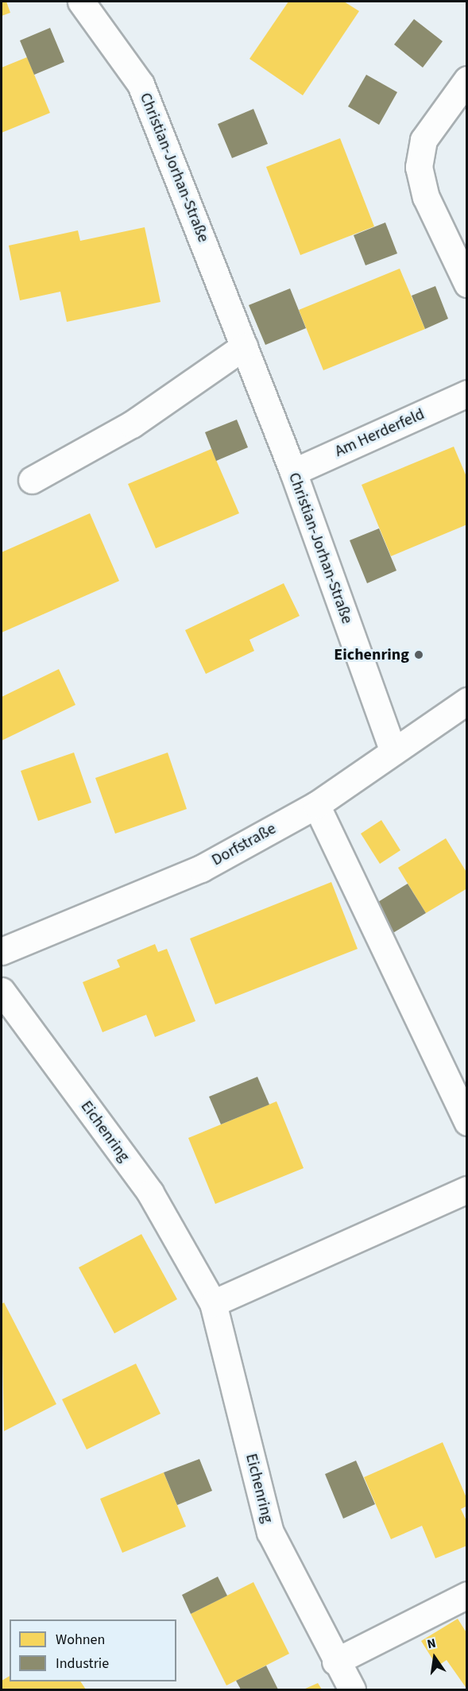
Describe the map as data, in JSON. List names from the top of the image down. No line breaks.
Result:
{"streets":{"street":["Christian-Jorhan-Straße","Am Herderfeld","Dorfstraße","Eichenring"]},"crossings":[["Christian-Jorhan-Straße","Am Herderfeld"],["Christian-Jorhan-Straße","Dorfstraße"]],"places":["Eichenring"],"legend":["Wohnen","Industrie"],"north":"top"}
